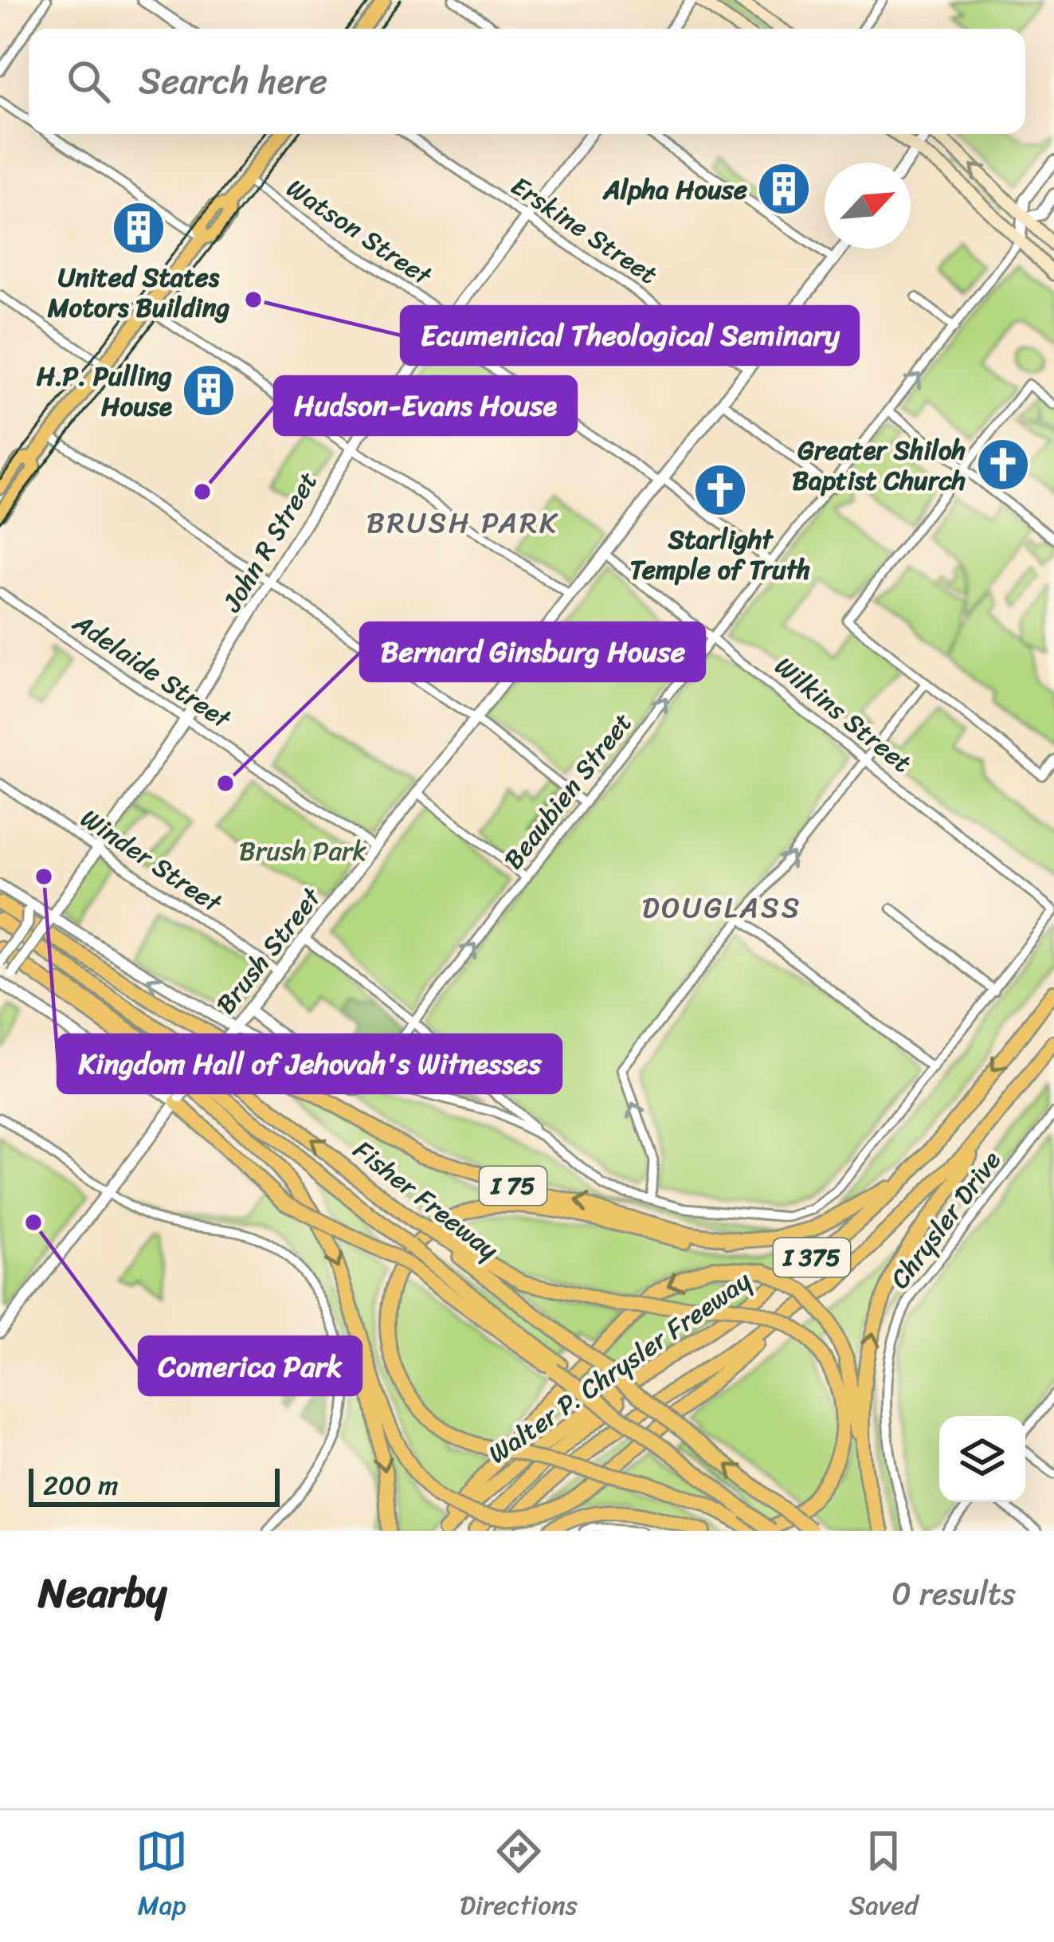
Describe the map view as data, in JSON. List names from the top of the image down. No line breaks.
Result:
{"streets":{"highway":["I 75","Fisher Freeway","I 375","Walter P. Chrysler Freeway"],"street":["Erskine Street","Watson Street","John R Street","Adelaide Street","Wilkins Street","Beaubien Street","Winder Street","Brush Street","Chrysler Drive"]},"crossings":[["Erskine Street","John R Street"],["Erskine Street","Brush Street"],["Watson Street","John R Street"],["John R Street","Adelaide Street"],["John R Street","Winder Street"],["Adelaide Street","Brush Street"],["Wilkins Street","Beaubien Street"],["Wilkins Street","Brush Street"],["Winder Street","Brush Street"],["I 75","Walter P. Chrysler Freeway"]],"one_way":["Beaubien Street"],"districts":["BRUSH PARK","DOUGLASS"],"parks":["Brush Park"],"places":{"building":["Alpha House","United States Motors Building","H.P. Pulling House"],"other":["Ecumenical Theological Seminary","Hudson-Evans House","Bernard Ginsburg House","Kingdom Hall of Jehovah's Witnesses","Comerica Park"],"church":["Greater Shiloh Baptist Church","Starlight Temple of Truth"]},"scale_bar":"200 m","north":"top right","page":{"search":"Search here","scale":"200 m","heading":["Nearby","0 results"],"nav":["Map","Directions","Saved"]}}
